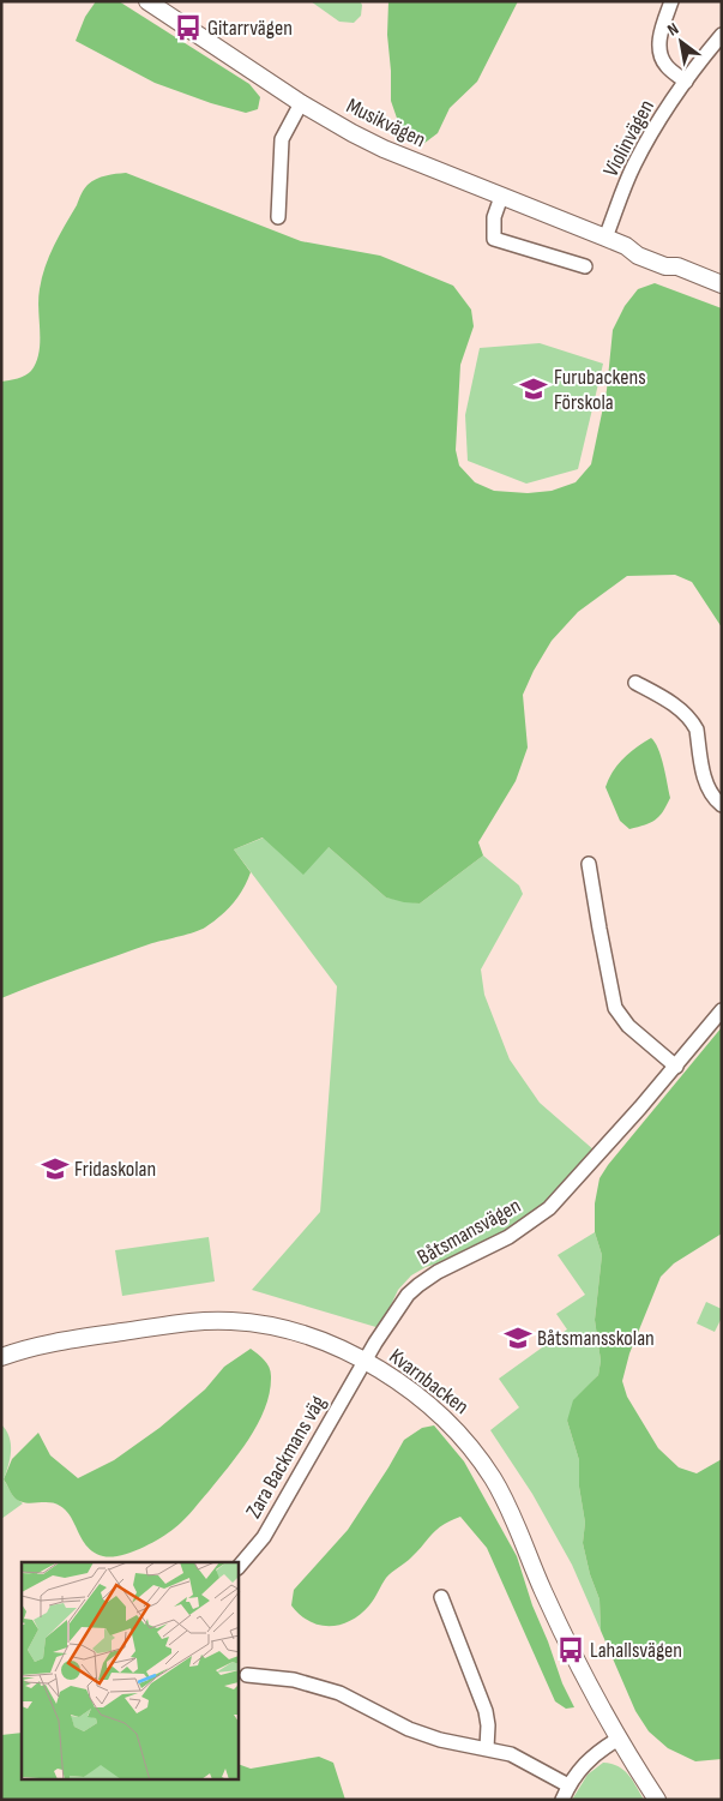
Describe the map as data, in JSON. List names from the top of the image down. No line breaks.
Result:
{"streets":{"street":["Musikvägen","Violinvägen","Båtsmansvägen","Kvarnbacken","Zara Backmans väg"]},"crossings":[["Musikvägen","Violinvägen"],["Båtsmansvägen","Kvarnbacken"],["Båtsmansvägen","Zara Backmans väg"],["Kvarnbacken","Zara Backmans väg"]],"places":{"bus stop":["Gitarrvägen","Lahallsvägen"],"school or university":["Furubackens Förskola","Fridaskolan","Båtsmansskolan"]},"north":"top left"}
